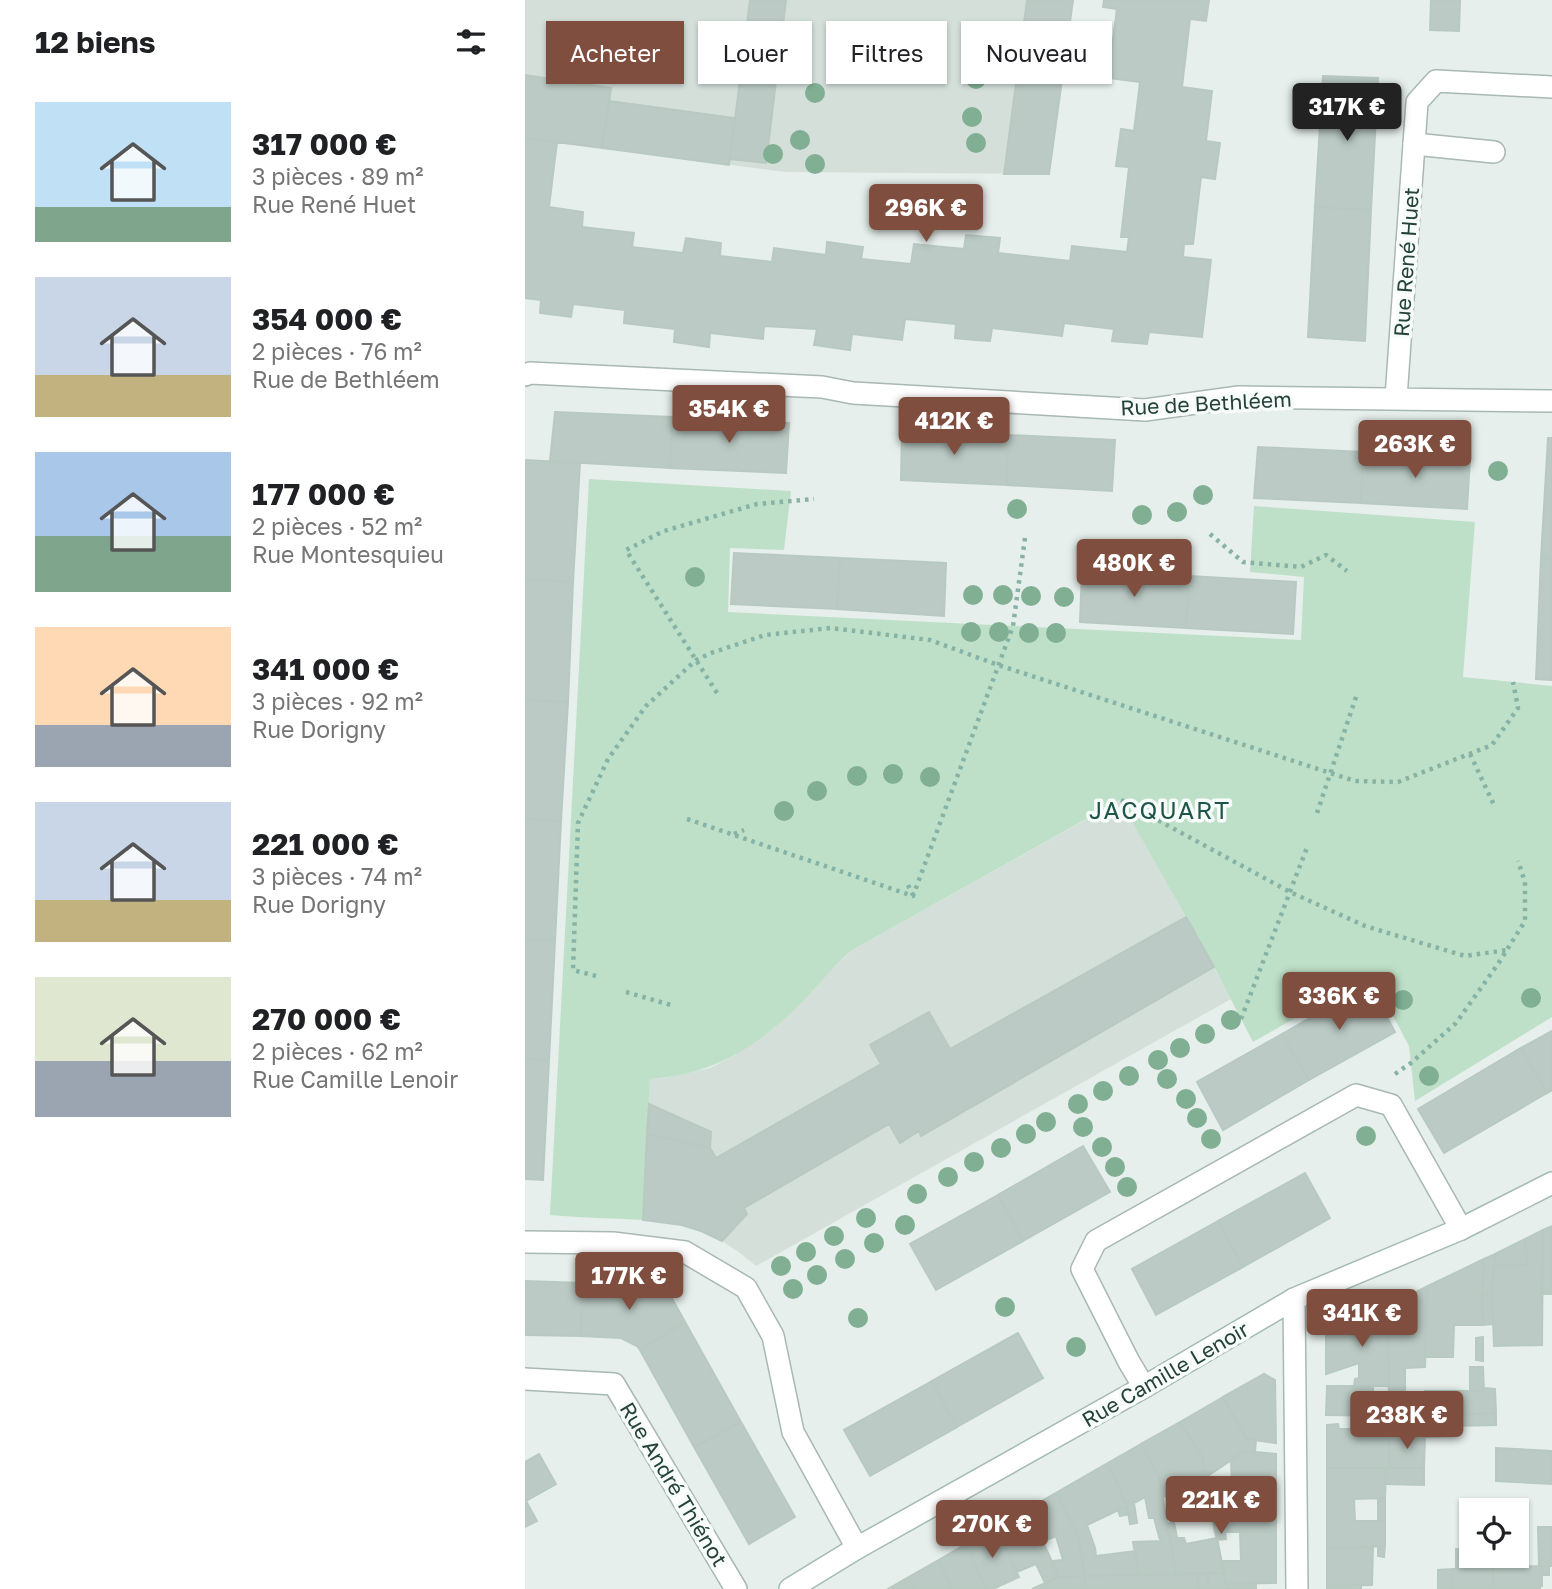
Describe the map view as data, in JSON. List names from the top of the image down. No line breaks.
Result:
{"streets":{"street":["Rue René Huet","Rue de Bethléem","Rue Camille Lenoir","Rue André Thiénot"]},"crossings":[["Rue René Huet","Rue de Bethléem"]],"districts":["JACQUART"],"page":{"heading":"12 biens","chip":["Acheter","Louer","Filtres","Nouveau"],"price":["317K €","296K €","354K €","412K €","263K €","480K €","336K €","177K €","341K €","238K €","221K €","270K €"],"list":[{"name":"317 000 €","note":"3 pièces · 89 m² · Rue René Huet"},{"name":"354 000 €","note":"2 pièces · 76 m² · Rue de Bethléem"},{"name":"177 000 €","note":"2 pièces · 52 m² · Rue Montesquieu"},{"name":"341 000 €","note":"3 pièces · 92 m² · Rue Dorigny"},{"name":"221 000 €","note":"3 pièces · 74 m² · Rue Dorigny"},{"name":"270 000 €","note":"2 pièces · 62 m² · Rue Camille Lenoir"}]}}
